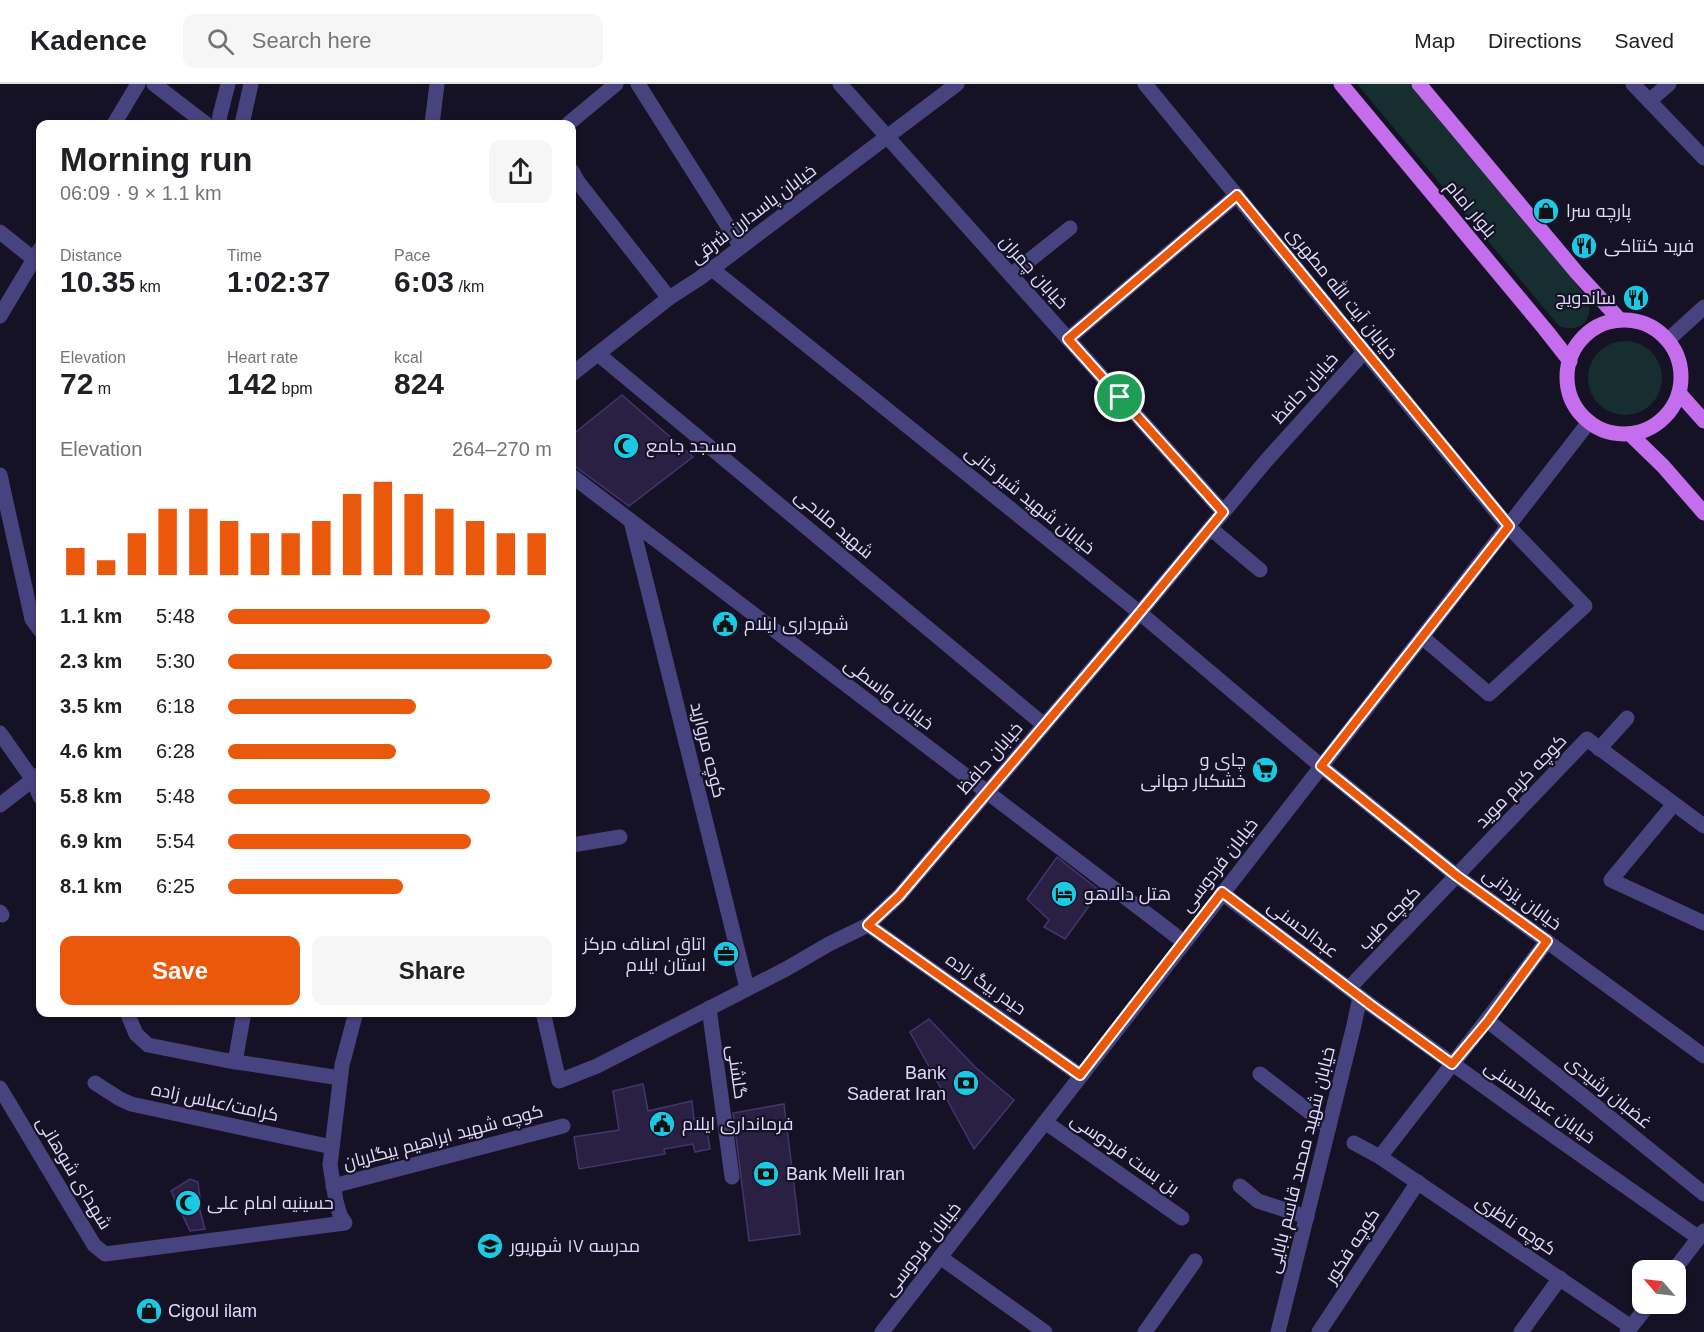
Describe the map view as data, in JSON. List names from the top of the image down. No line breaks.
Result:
{"streets":{"main road":["بلوار امام"],"street":["خیابان پاسدارن شرقی","خیابان چمران","خیابان آیت الله مطهری","خیابان حافظ","خیابان شهید شیر خانی","شهید ملاحی","خیابان واسطی","کوچه مروارید","کوچه کریم موید","خیابان فردوسی","خیابان یزدانی","کوچه طیب","عبدالحسنی","حیدر بیگ زاده","گلشنی","غضبان رشیدی","کرامت/عباس زاده","خیابان عبدالحسنی","کوچه شهید ابراهیم بیگلریان","بن بست فردوسی","خیابان شهید محمد قاسم بابایی","شهدای شوهانی","کوچه ناظری","کوچه فکور"]},"crossings":[["بلوار امام","خیابان فردوسی"],["خیابان پاسدارن شرقی","خیابان چمران"],["خیابان پاسدارن شرقی","خیابان شهید شیر خانی"],["خیابان پاسدارن شرقی","شهید ملاحی"],["خیابان چمران","خیابان حافظ"],["خیابان آیت الله مطهری","خیابان حافظ"],["خیابان آیت الله مطهری","خیابان فردوسی"],["خیابان حافظ","خیابان شهید شیر خانی"],["خیابان حافظ","شهید ملاحی"],["خیابان حافظ","خیابان واسطی"],["خیابان حافظ","کوچه مروارید"],["خیابان حافظ","حیدر بیگ زاده"],["خیابان حافظ","گلشنی"],["خیابان شهید شیر خانی","خیابان فردوسی"],["خیابان شهید شیر خانی","خیابان یزدانی"],["خیابان واسطی","کوچه مروارید"],["خیابان واسطی","خیابان فردوسی"],["کوچه کریم موید","خیابان یزدانی"],["کوچه کریم موید","کوچه طیب"],["خیابان فردوسی","خیابان یزدانی"],["خیابان فردوسی","عبدالحسنی"],["خیابان فردوسی","حیدر بیگ زاده"],["خیابان فردوسی","بن بست فردوسی"],["خیابان یزدانی","کوچه طیب"],["کوچه طیب","عبدالحسنی"],["کوچه طیب","خیابان عبدالحسنی"],["کوچه طیب","خیابان شهید محمد قاسم بابایی"],["عبدالحسنی","خیابان عبدالحسنی"],["عبدالحسنی","خیابان شهید محمد قاسم بابایی"],["خیابان عبدالحسنی","خیابان شهید محمد قاسم بابایی"],["کوچه شهید ابراهیم بیگلریان","شهدای شوهانی"],["کوچه ناظری","کوچه فکور"]],"places":{"shop":["پارچه سرا","Cigoul ilam"],"restaurant":["فرید کنتاکی","ساندویچ"],"mosque":["مسجد جامع","حسینیه امام علی"],"public building":["شهرداری ایلام","فرمانداری ایلام"],"supermarket":["چای و خشکبار جهانی"],"hotel":["هتل دالاهو"],"office":["اتاق اصناف مرکز استان ایلام"],"bank":["Bank Saderat Iran","Bank Melli Iran"],"school or university":["مدرسه ۱۷ شهریور"]},"north":"top left","page":{"header":"Kadence","search":"Search here","nav":["Map","Directions","Saved"],"heading":["Morning run","06:09 · 9 × 1.1 km"],"stats":[["Distance","10.35 km"],["Time","1:02:37"],["Pace","6:03 /km"],["Elevation","72 m"],["Heart rate","142 bpm"],["kcal","824"]],"chart":["Elevation","264–270 m"],"list":[{"name":"1.1 km","note":"5:48"},{"name":"2.3 km","note":"5:30"},{"name":"3.5 km","note":"6:18"},{"name":"4.6 km","note":"6:28"},{"name":"5.8 km","note":"5:48"},{"name":"6.9 km","note":"5:54"},{"name":"8.1 km","note":"6:25"}],"buttons":["Save","Share"]}}
